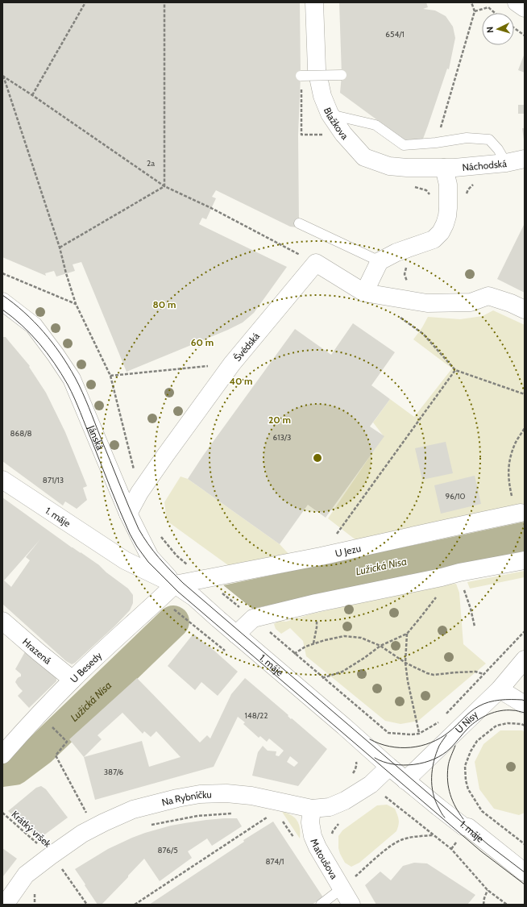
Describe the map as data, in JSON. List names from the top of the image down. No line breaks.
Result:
{"streets":{"street":["Blažkova","Náchodská","Švédská","Jánská","1. máje","U Jezu","Hrazená","U Besedy","U Nisy","Na Rybníčku","Matoušova"],"path":["Krátký vršek"]},"crossings":[["Blažkova","Náchodská"],["Švédská","Jánská"],["Jánská","1. máje"],["Jánská","U Jezu"],["Jánská","U Besedy"],["1. máje","U Jezu"],["1. máje","U Besedy"],["1. máje","U Nisy"],["1. máje","Na Rybníčku"],["U Jezu","U Besedy"],["Hrazená","U Besedy"],["Na Rybníčku","Krátký vršek"],["Na Rybníčku","Matoušova"]],"water":["Lužická Nisa"],"house_numbers":["654/1","2a","868/8","613/3","871/13","96/10","148/22","387/6","876/5","874/1"],"north":"left","rings":["80 m","60 m","40 m","20 m"]}
